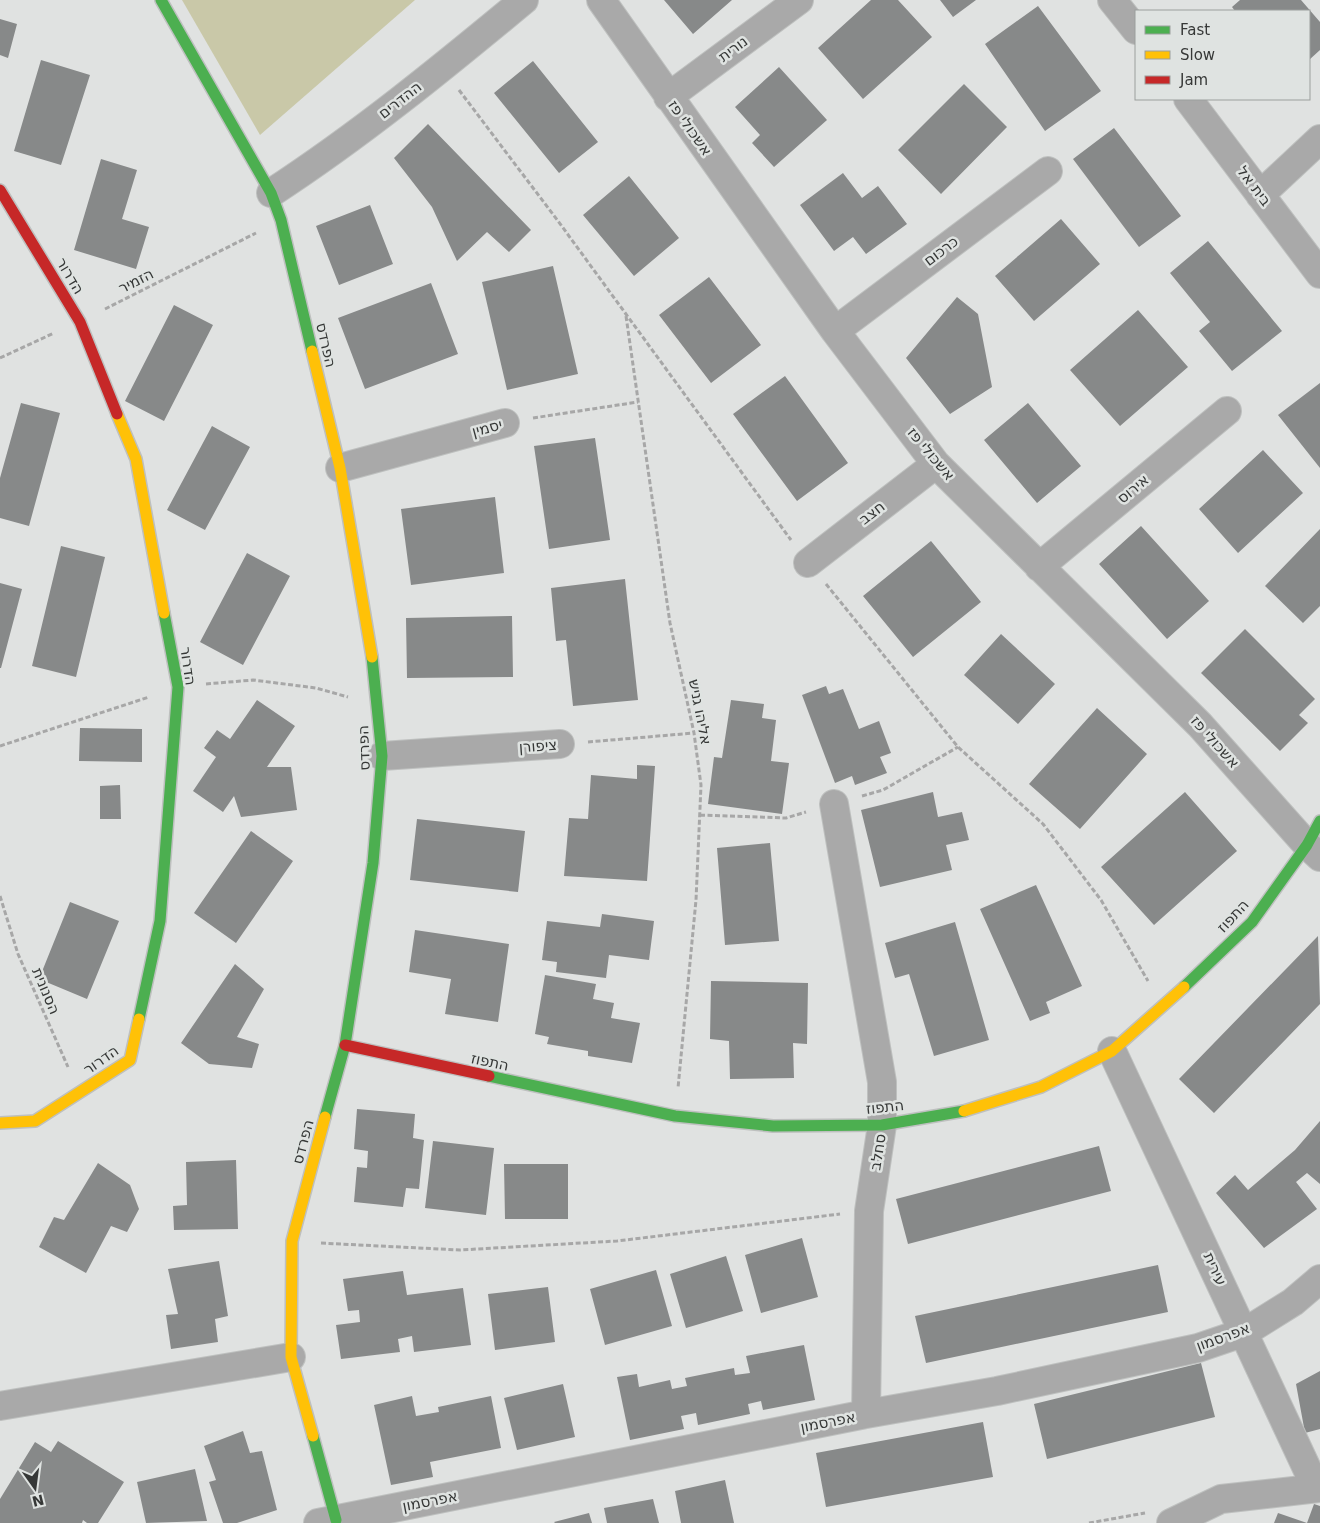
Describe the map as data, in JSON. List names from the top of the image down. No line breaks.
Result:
{"streets":{"street":["נורית","ההדרים","אשכולי פז","בית אל","כרכום","הדרור","הפרדס","יסמין","אירוס","חצב","ציפורן","התפוז","סחלב","עירית","אפרסמון"],"path":["הזמיר","אליהו גניש","הסנונית"]},"crossings":[["נורית","אשכולי פז"],["ההדרים","הפרדס"],["אשכולי פז","כרכום"],["אשכולי פז","אירוס"],["אשכולי פז","חצב"],["אשכולי פז","התפוז"],["הדרור","הזמיר"],["הדרור","הסנונית"],["הזמיר","הפרדס"],["הפרדס","יסמין"],["הפרדס","ציפורן"],["הפרדס","התפוז"],["הפרדס","אפרסמון"],["יסמין","אליהו גניש"],["אליהו גניש","ציפורן"],["אליהו גניש","התפוז"],["התפוז","סחלב"],["התפוז","עירית"],["סחלב","אפרסמון"],["עירית","אפרסמון"]],"legend":["Fast","Slow","Jam"],"north":"bottom"}
